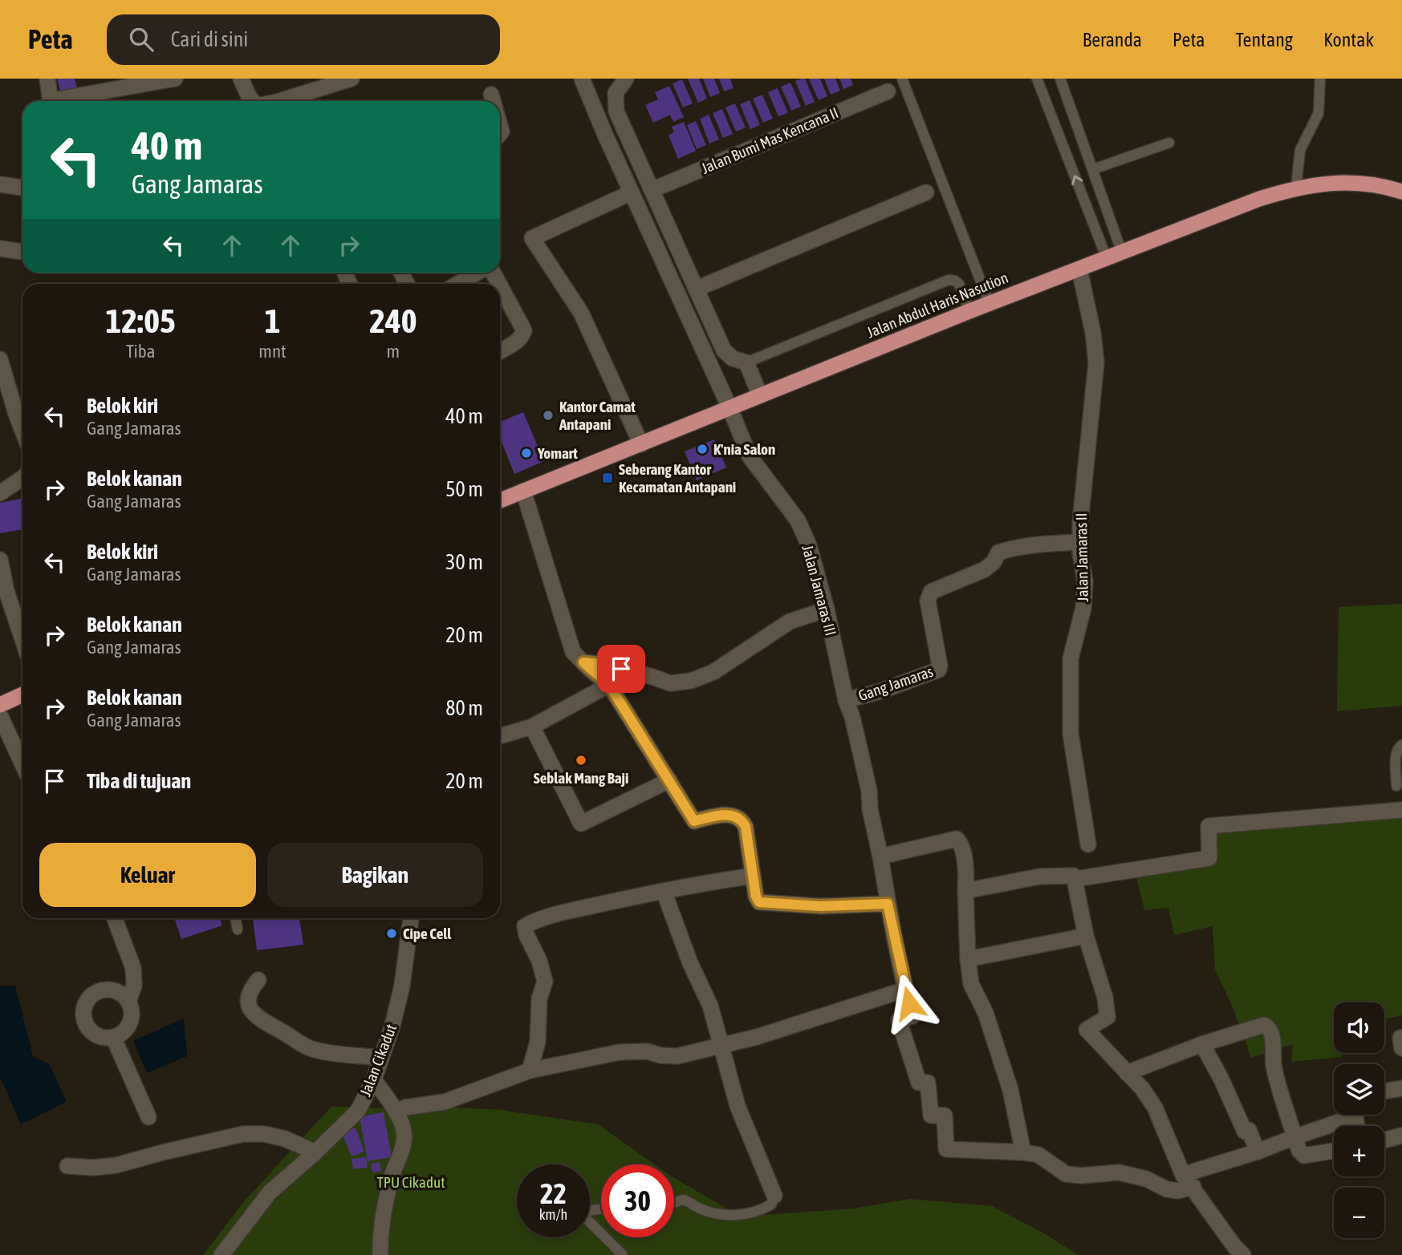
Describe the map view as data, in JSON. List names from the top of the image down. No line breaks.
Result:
{"streets":{"highway":["Jalan Abdul Haris Nasution"],"street":["Jalan Bumi Mas Kencana II","Jalan Jamaras II","Jalan Jamaras III","Gang Jamaras","Jalan Cikadut"]},"crossings":[["Jalan Abdul Haris Nasution","Jalan Jamaras II"],["Jalan Abdul Haris Nasution","Jalan Jamaras III"],["Jalan Jamaras II","Gang Jamaras"],["Jalan Jamaras III","Gang Jamaras"]],"parks":["TPU Cikadut"],"places":{"other":["Kantor Camat Antapani","K'nia Salon","Yomart","Seblak Mang Baji","Cipe Cell"],"transit":["Seberang Kantor Kecamatan Antapani"]},"page":{"header":"Peta","search":"Cari di sini","nav":["Beranda","Peta","Tentang","Kontak"],"turn":["40 m","Gang Jamaras"],"eta":["12:05","Tiba","1","mnt","240","m"],"list":[{"name":"Belok kiri","note":"Gang Jamaras","value":"40 m"},{"name":"Belok kanan","note":"Gang Jamaras","value":"50 m"},{"name":"Belok kiri","note":"Gang Jamaras","value":"30 m"},{"name":"Belok kanan","note":"Gang Jamaras","value":"20 m"},{"name":"Belok kanan","note":"Gang Jamaras","value":"80 m"},{"name":"Tiba di tujuan","value":"20 m"}],"buttons":["Keluar","Bagikan"],"map_buttons":["+","−"],"speed":"22 km/h","limit":"30"}}
